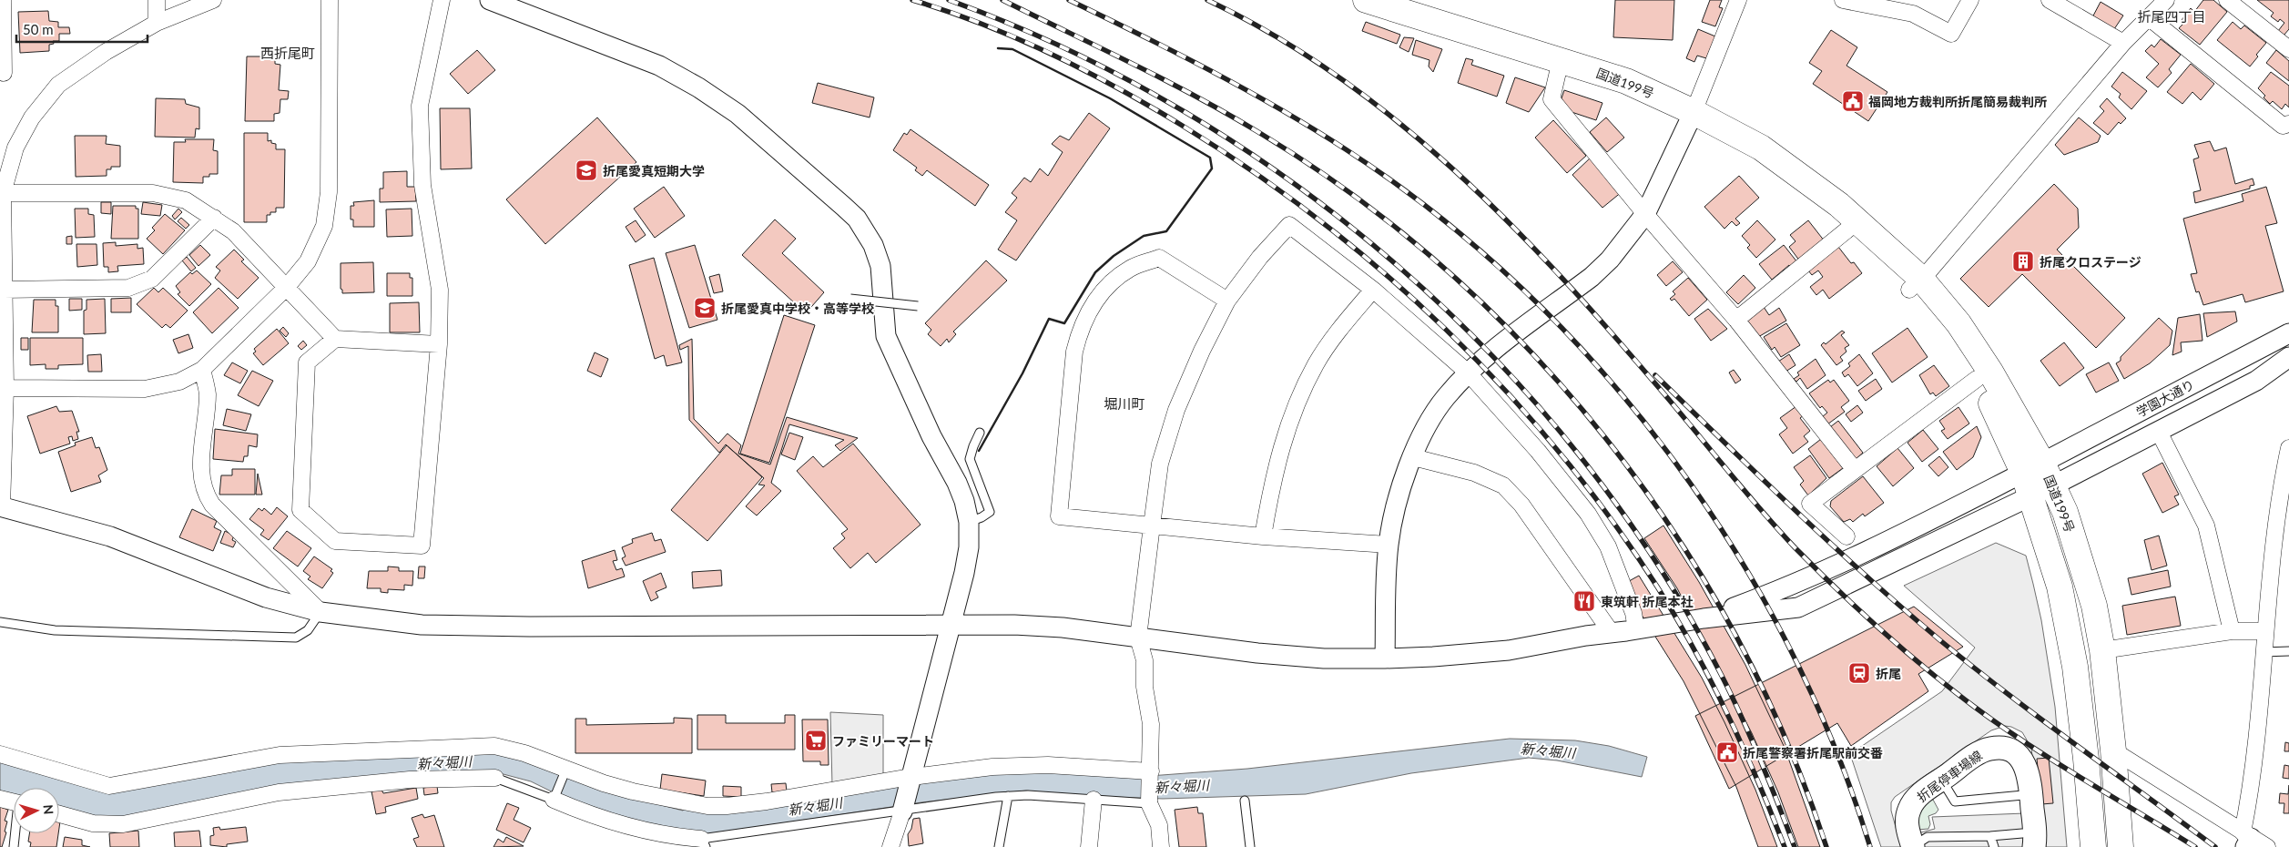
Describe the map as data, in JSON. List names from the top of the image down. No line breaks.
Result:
{"streets":{"highway":["国道199号"],"main road":["折尾停車場線"],"street":["学園大通り"]},"crossings":[["国道199号","学園大通り"]],"districts":["折尾四丁目","西折尾町","堀川町"],"water":["新々堀川"],"places":{"public building":["福岡地方裁判所折尾簡易裁判所","折尾警察署折尾駅前交番"],"school or university":["折尾愛真短期大学","折尾愛真中学校・高等学校"],"building":["折尾クロステージ"],"restaurant":["東筑軒 折尾本社"],"station":["折尾"],"supermarket":["ファミリーマート"]},"scale_bar":"50 m","north":"right"}
